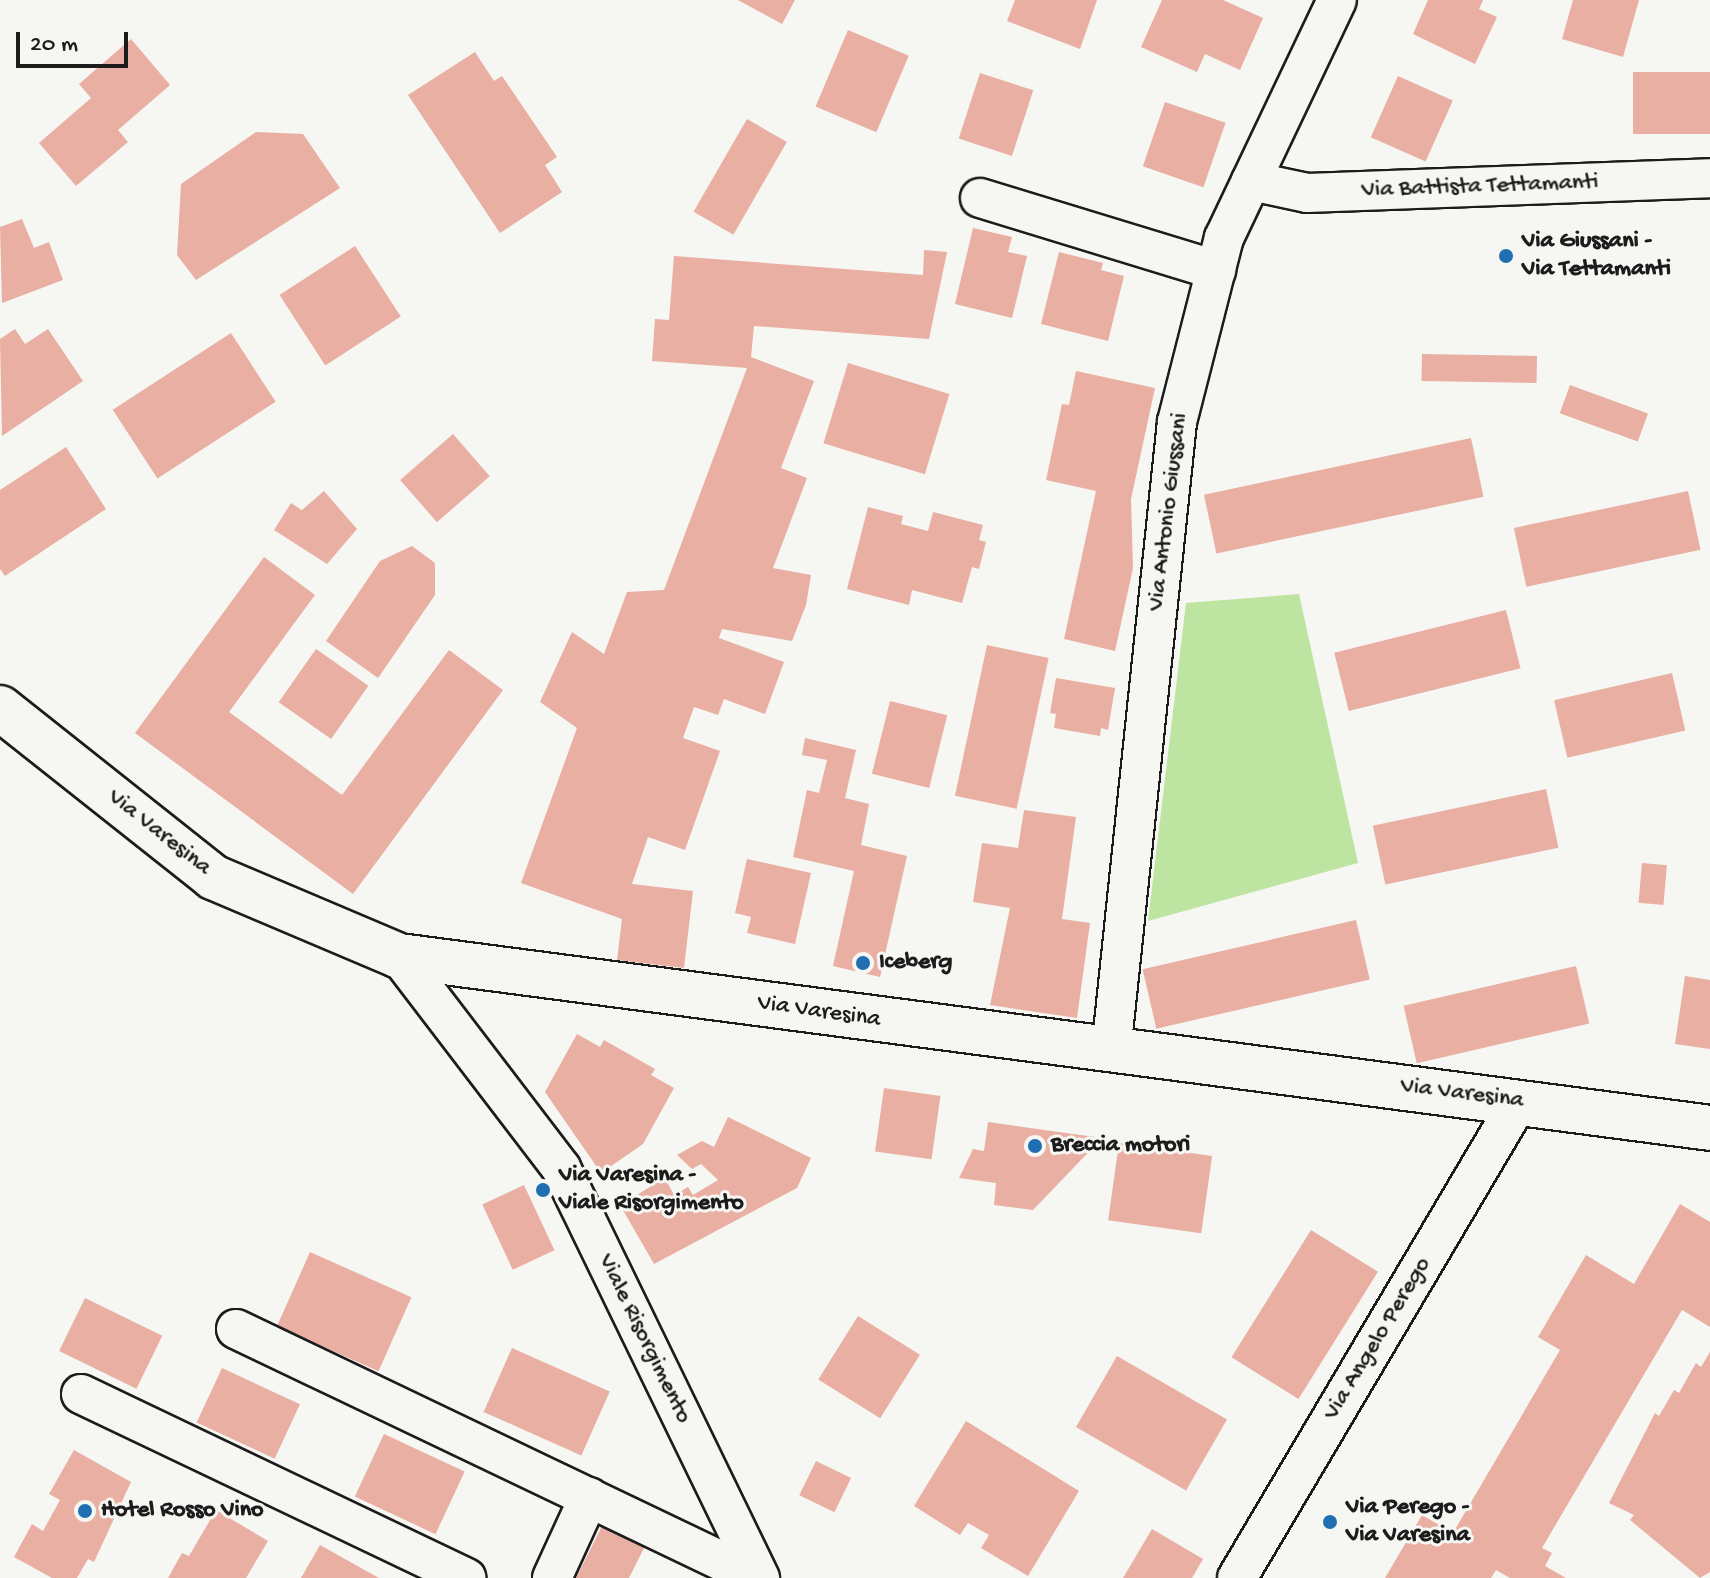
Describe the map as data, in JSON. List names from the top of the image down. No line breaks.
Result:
{"streets":{"main road":["Via Varesina"],"street":["Via Battista Tettamanti","Via Antonio Giussani","Viale Risorgimento","Via Angelo Perego"]},"crossings":[["Via Battista Tettamanti","Via Antonio Giussani"],["Via Antonio Giussani","Via Varesina"],["Via Varesina","Viale Risorgimento"],["Via Varesina","Via Angelo Perego"]],"places":["Via Giussani - Via Tettamanti","Iceberg","Breccia motori","Via Varesina - Viale Risorgimento","Hotel Rosso Vino","Via Perego - Via Varesina"],"scale_bar":"20 m"}
